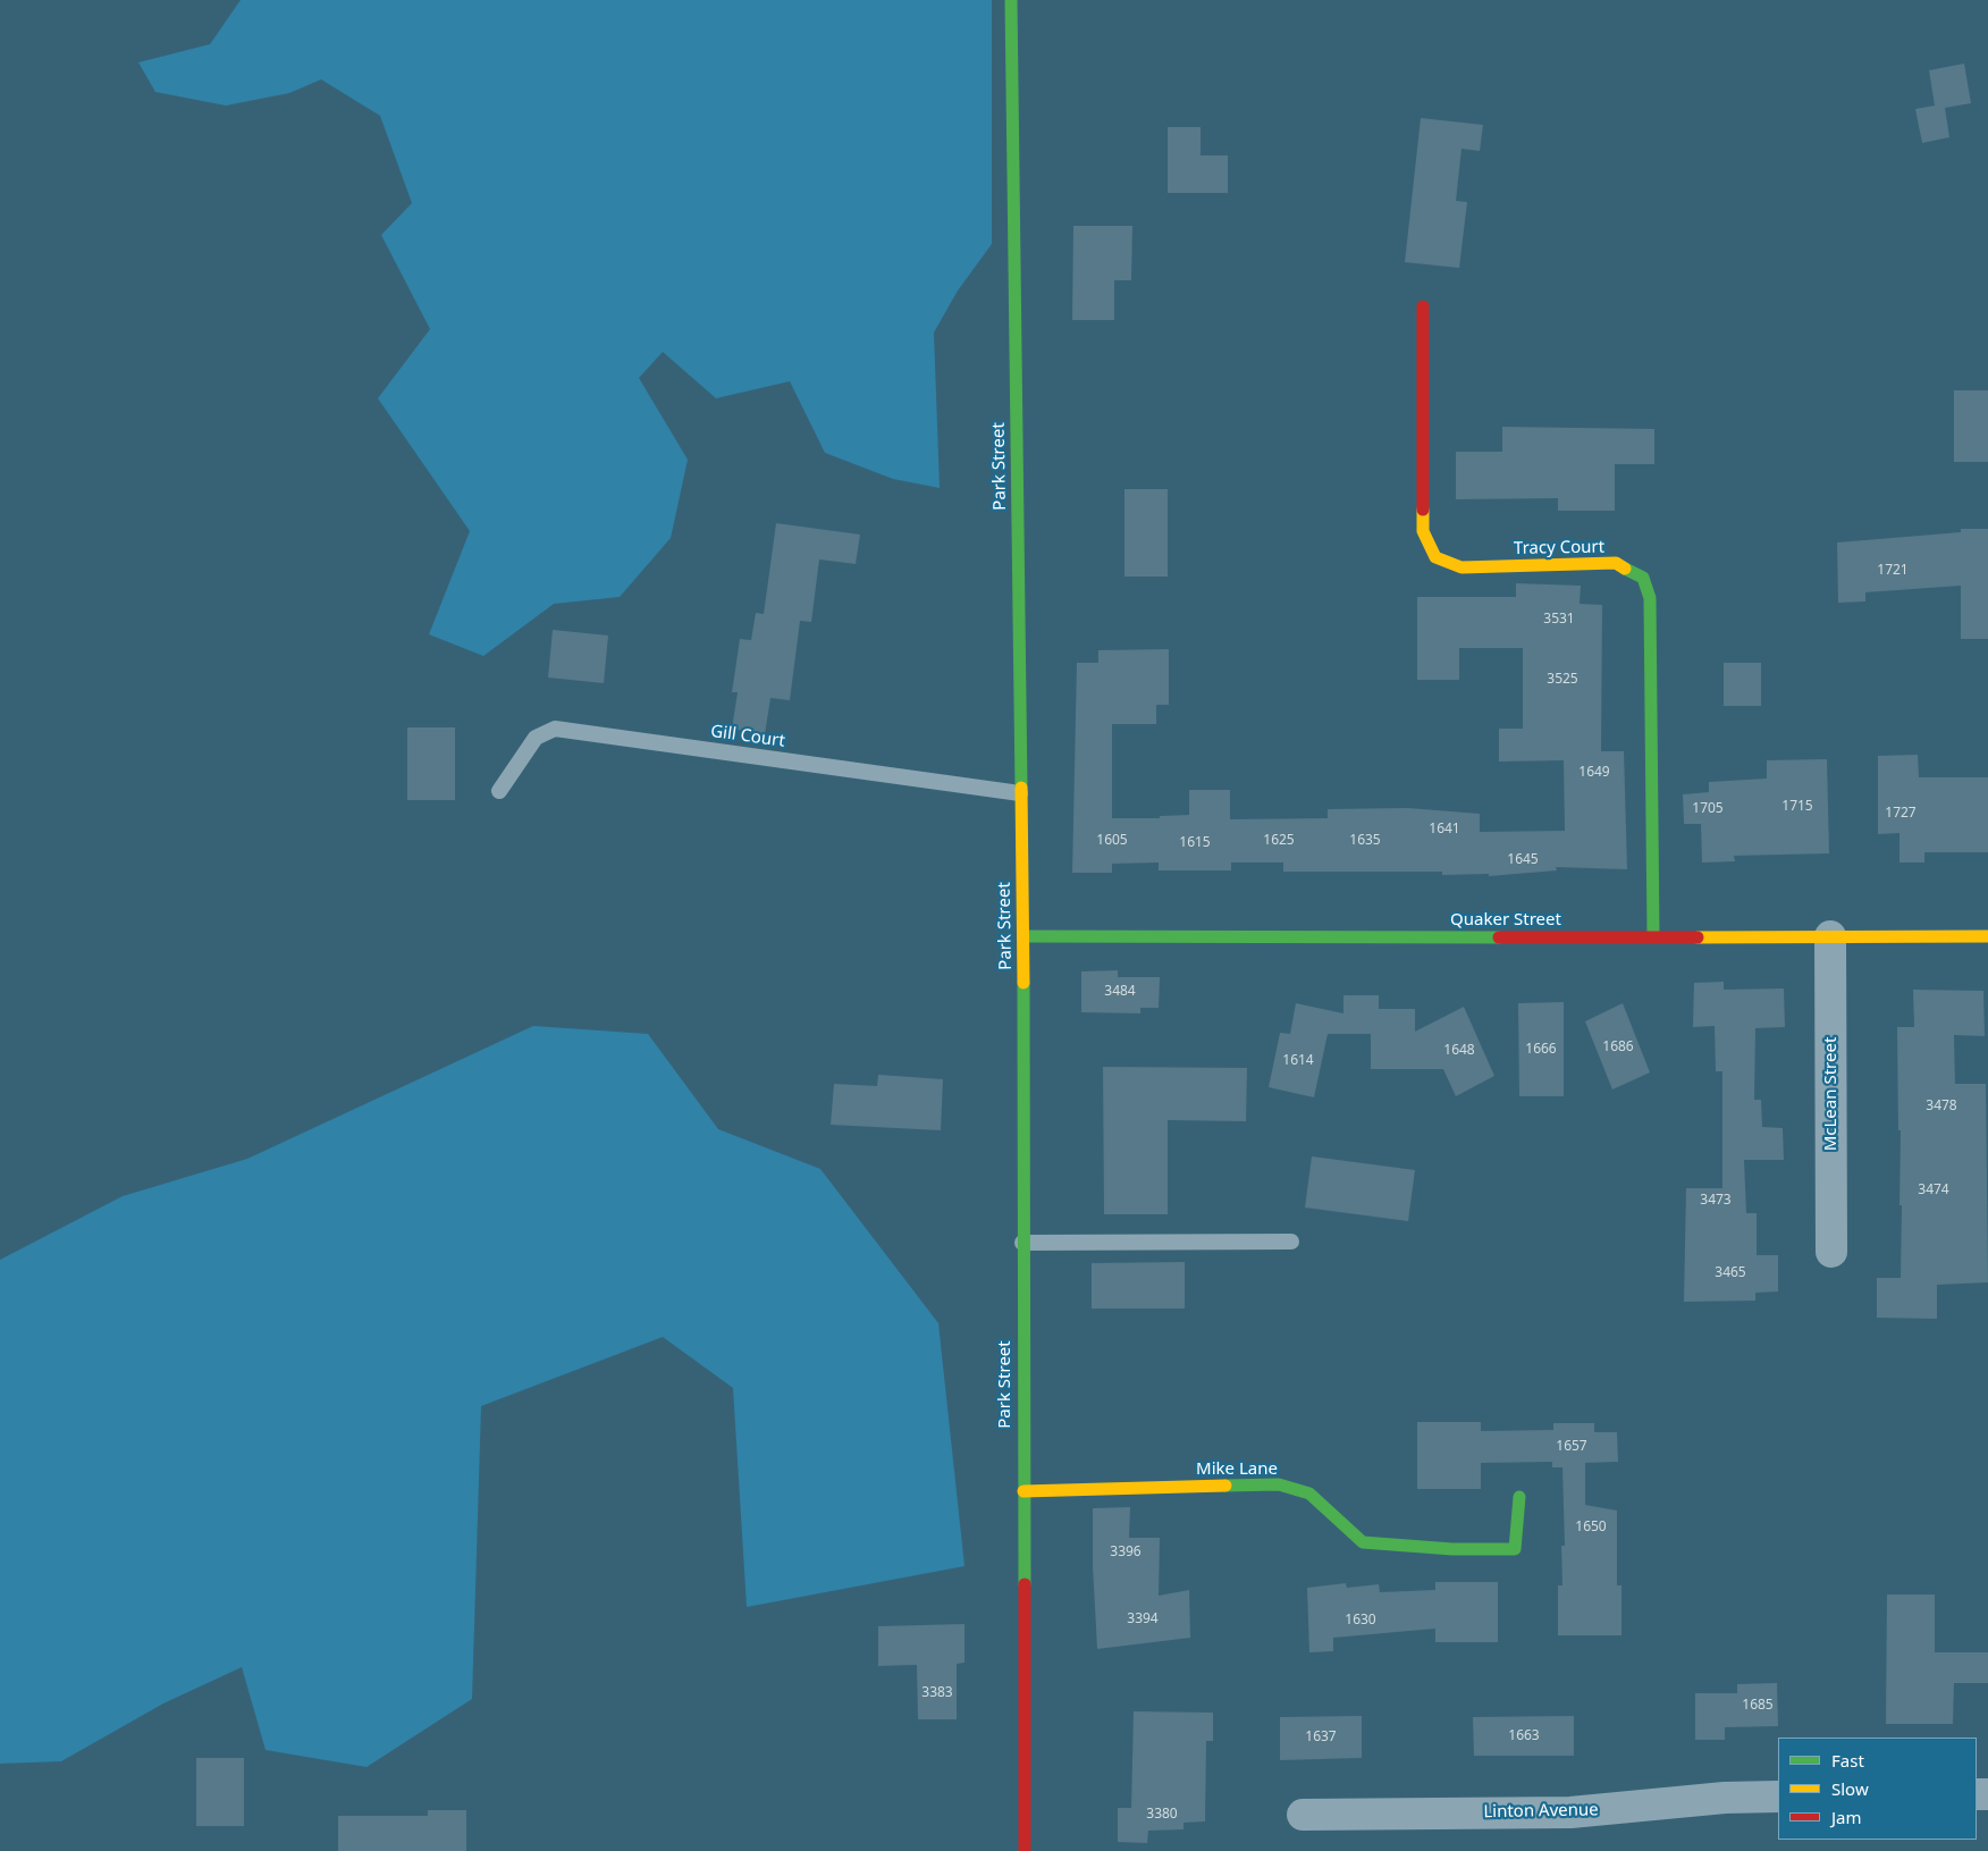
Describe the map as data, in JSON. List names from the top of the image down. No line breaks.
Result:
{"streets":{"street":["Park Street","Tracy Court","Quaker Street","McLean Street","Mike Lane","Linton Avenue"],"lane":["Gill Court"]},"crossings":[["Park Street","Gill Court"],["Park Street","Quaker Street"],["Park Street","Mike Lane"],["Tracy Court","Quaker Street"],["Quaker Street","McLean Street"]],"house_numbers":["1721","3531","3525","1649","1715","1705","1727","1641","1605","1625","1635","1615","1645","3484","1686","1666","1648","1614","3478","3474","3473","3465","1657","1650","3396","3394","1630","3383","1685","1663","1637","3380"],"legend":["Fast","Slow","Jam"]}
